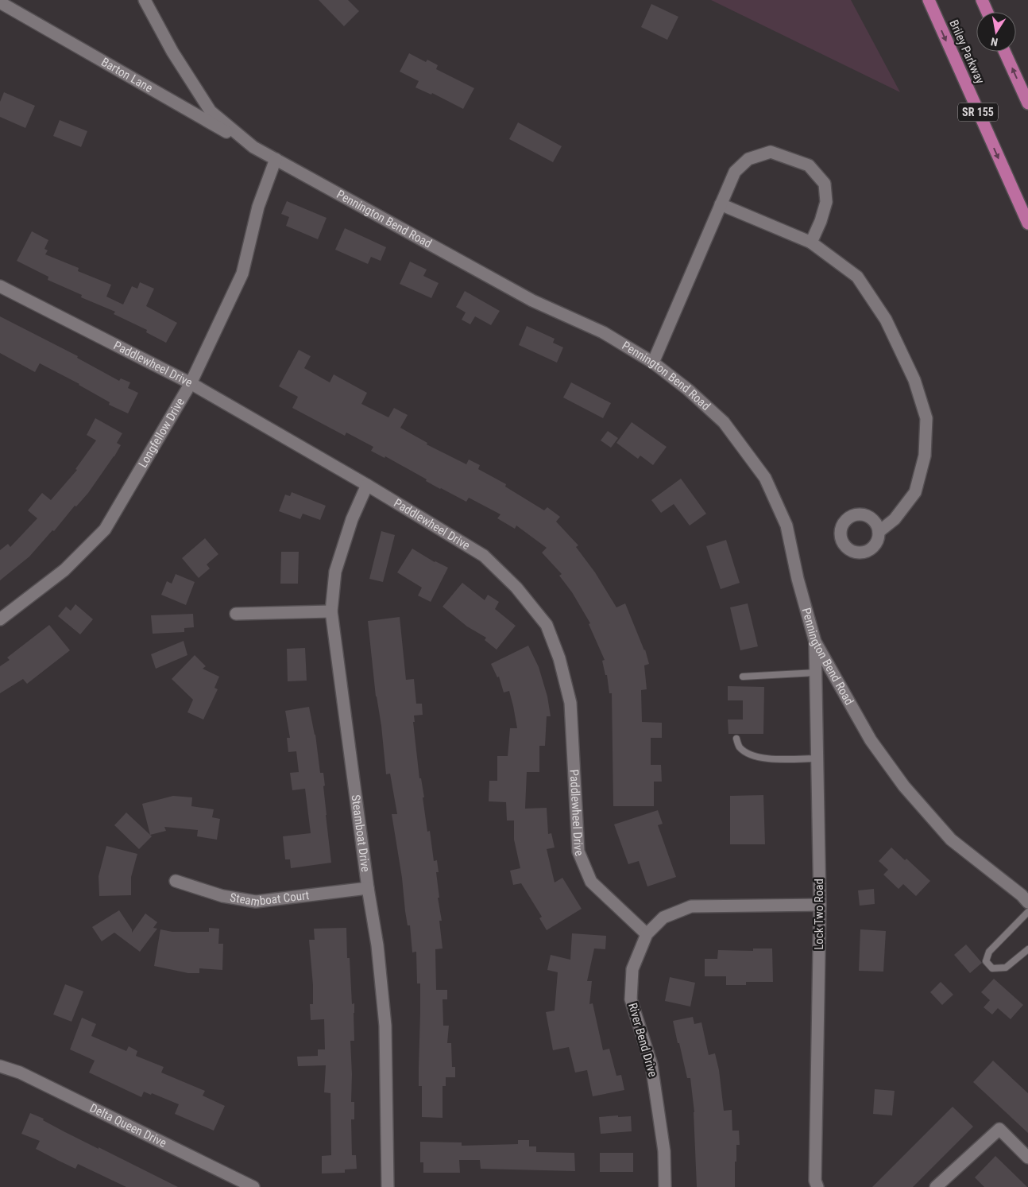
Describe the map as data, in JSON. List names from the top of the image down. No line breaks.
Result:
{"streets":{"highway":["Briley Parkway","SR 155"],"street":["Barton Lane","Pennington Bend Road","Paddlewheel Drive","Longfellow Drive","Steamboat Drive","Steamboat Court","Lock Two Road","River Bend Drive","Delta Queen Drive"]},"crossings":[["Barton Lane","Pennington Bend Road"],["Pennington Bend Road","Longfellow Drive"],["Pennington Bend Road","Lock Two Road"],["Paddlewheel Drive","Longfellow Drive"],["Paddlewheel Drive","Steamboat Drive"],["Paddlewheel Drive","River Bend Drive"],["Steamboat Drive","Steamboat Court"],["Lock Two Road","River Bend Drive"]],"one_way":["Briley Parkway"],"north":"bottom"}
